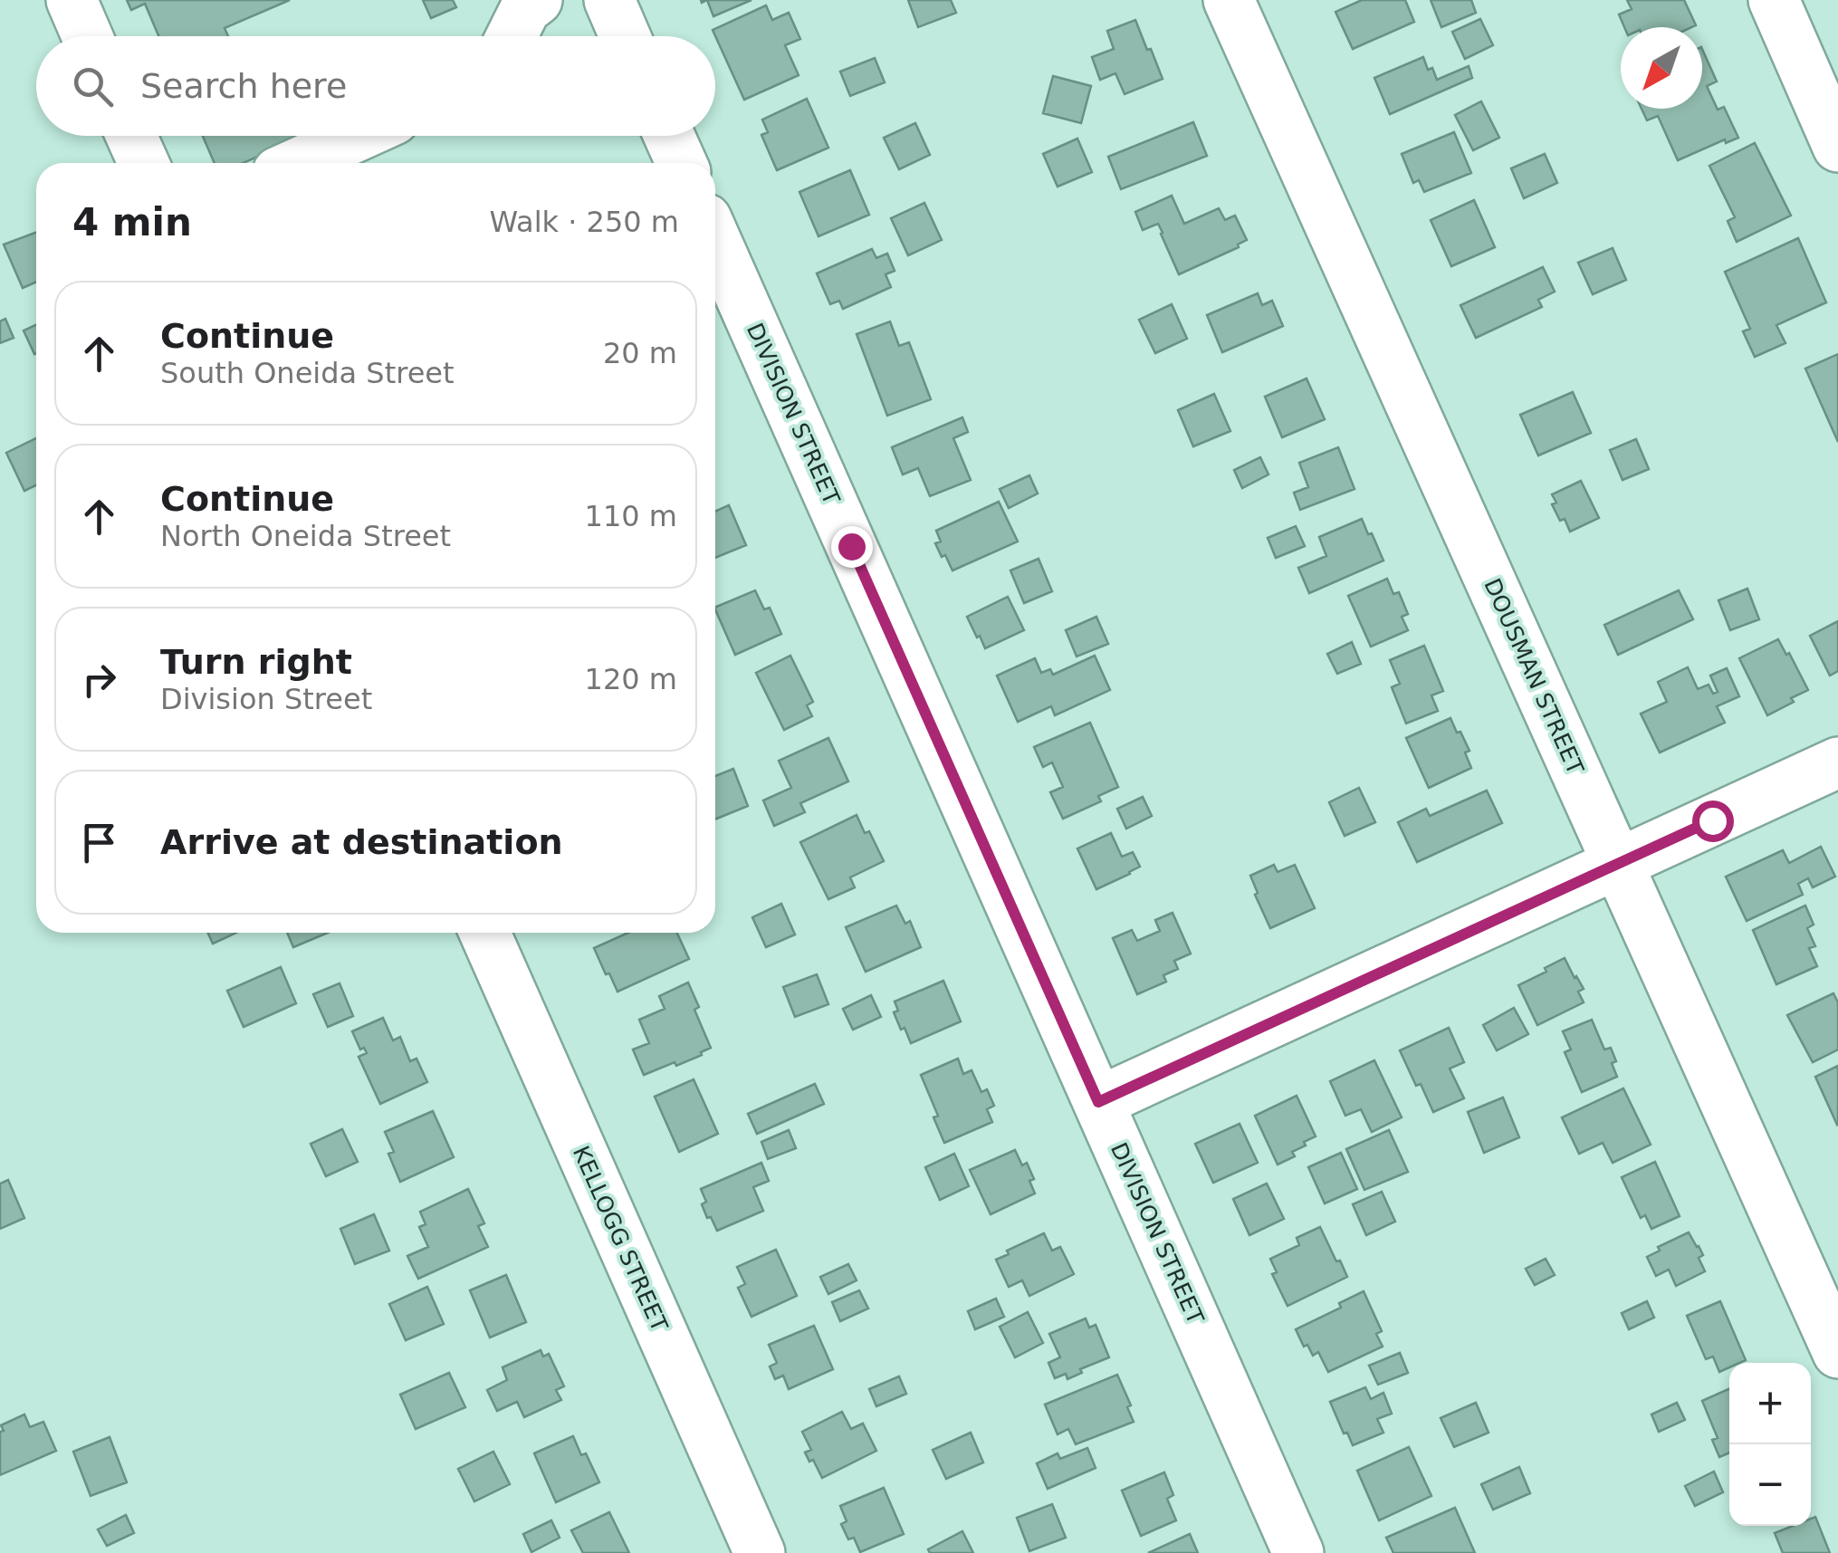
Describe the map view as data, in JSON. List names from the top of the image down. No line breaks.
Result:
{"streets":{"street":["DIVISION STREET","DOUSMAN STREET","KELLOGG STREET"]},"north":"bottom left","page":{"search":"Search here","heading":["4 min","Walk · 250 m"],"list":[["Continue","South Oneida Street","20 m"],["Continue","North Oneida Street","110 m"],["Turn right","Division Street","120 m"],"Arrive at destination"],"map_buttons":["+","−"]}}
